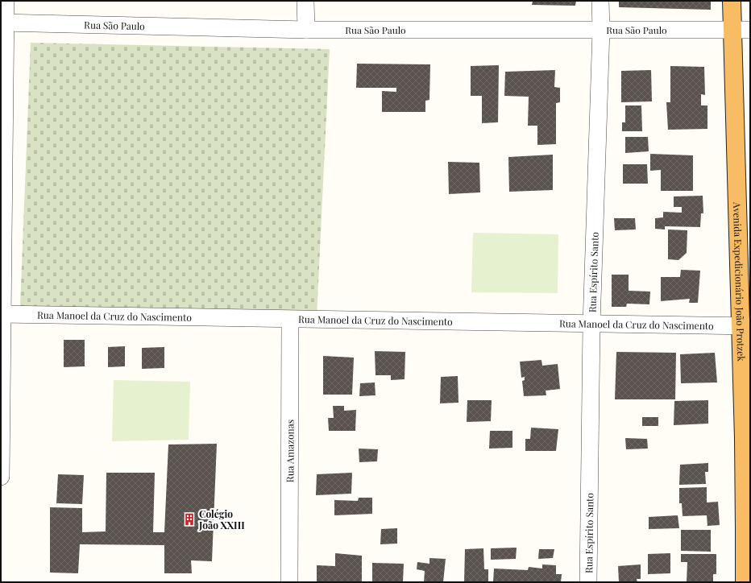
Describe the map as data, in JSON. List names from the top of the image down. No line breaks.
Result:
{"streets":{"highway":["Avenida Expedicionário João Protzek"],"street":["Rua São Paulo","Rua Espírito Santo","Rua Manoel da Cruz do Nascimento","Rua Amazonas"]},"crossings":[["Rua São Paulo","Rua Espírito Santo"],["Rua São Paulo","Avenida Expedicionário João Protzek"],["Rua Espírito Santo","Rua Manoel da Cruz do Nascimento"],["Avenida Expedicionário João Protzek","Rua Manoel da Cruz do Nascimento"],["Rua Manoel da Cruz do Nascimento","Rua Amazonas"]],"places":{"building":["Colégio João XXIII"]}}
